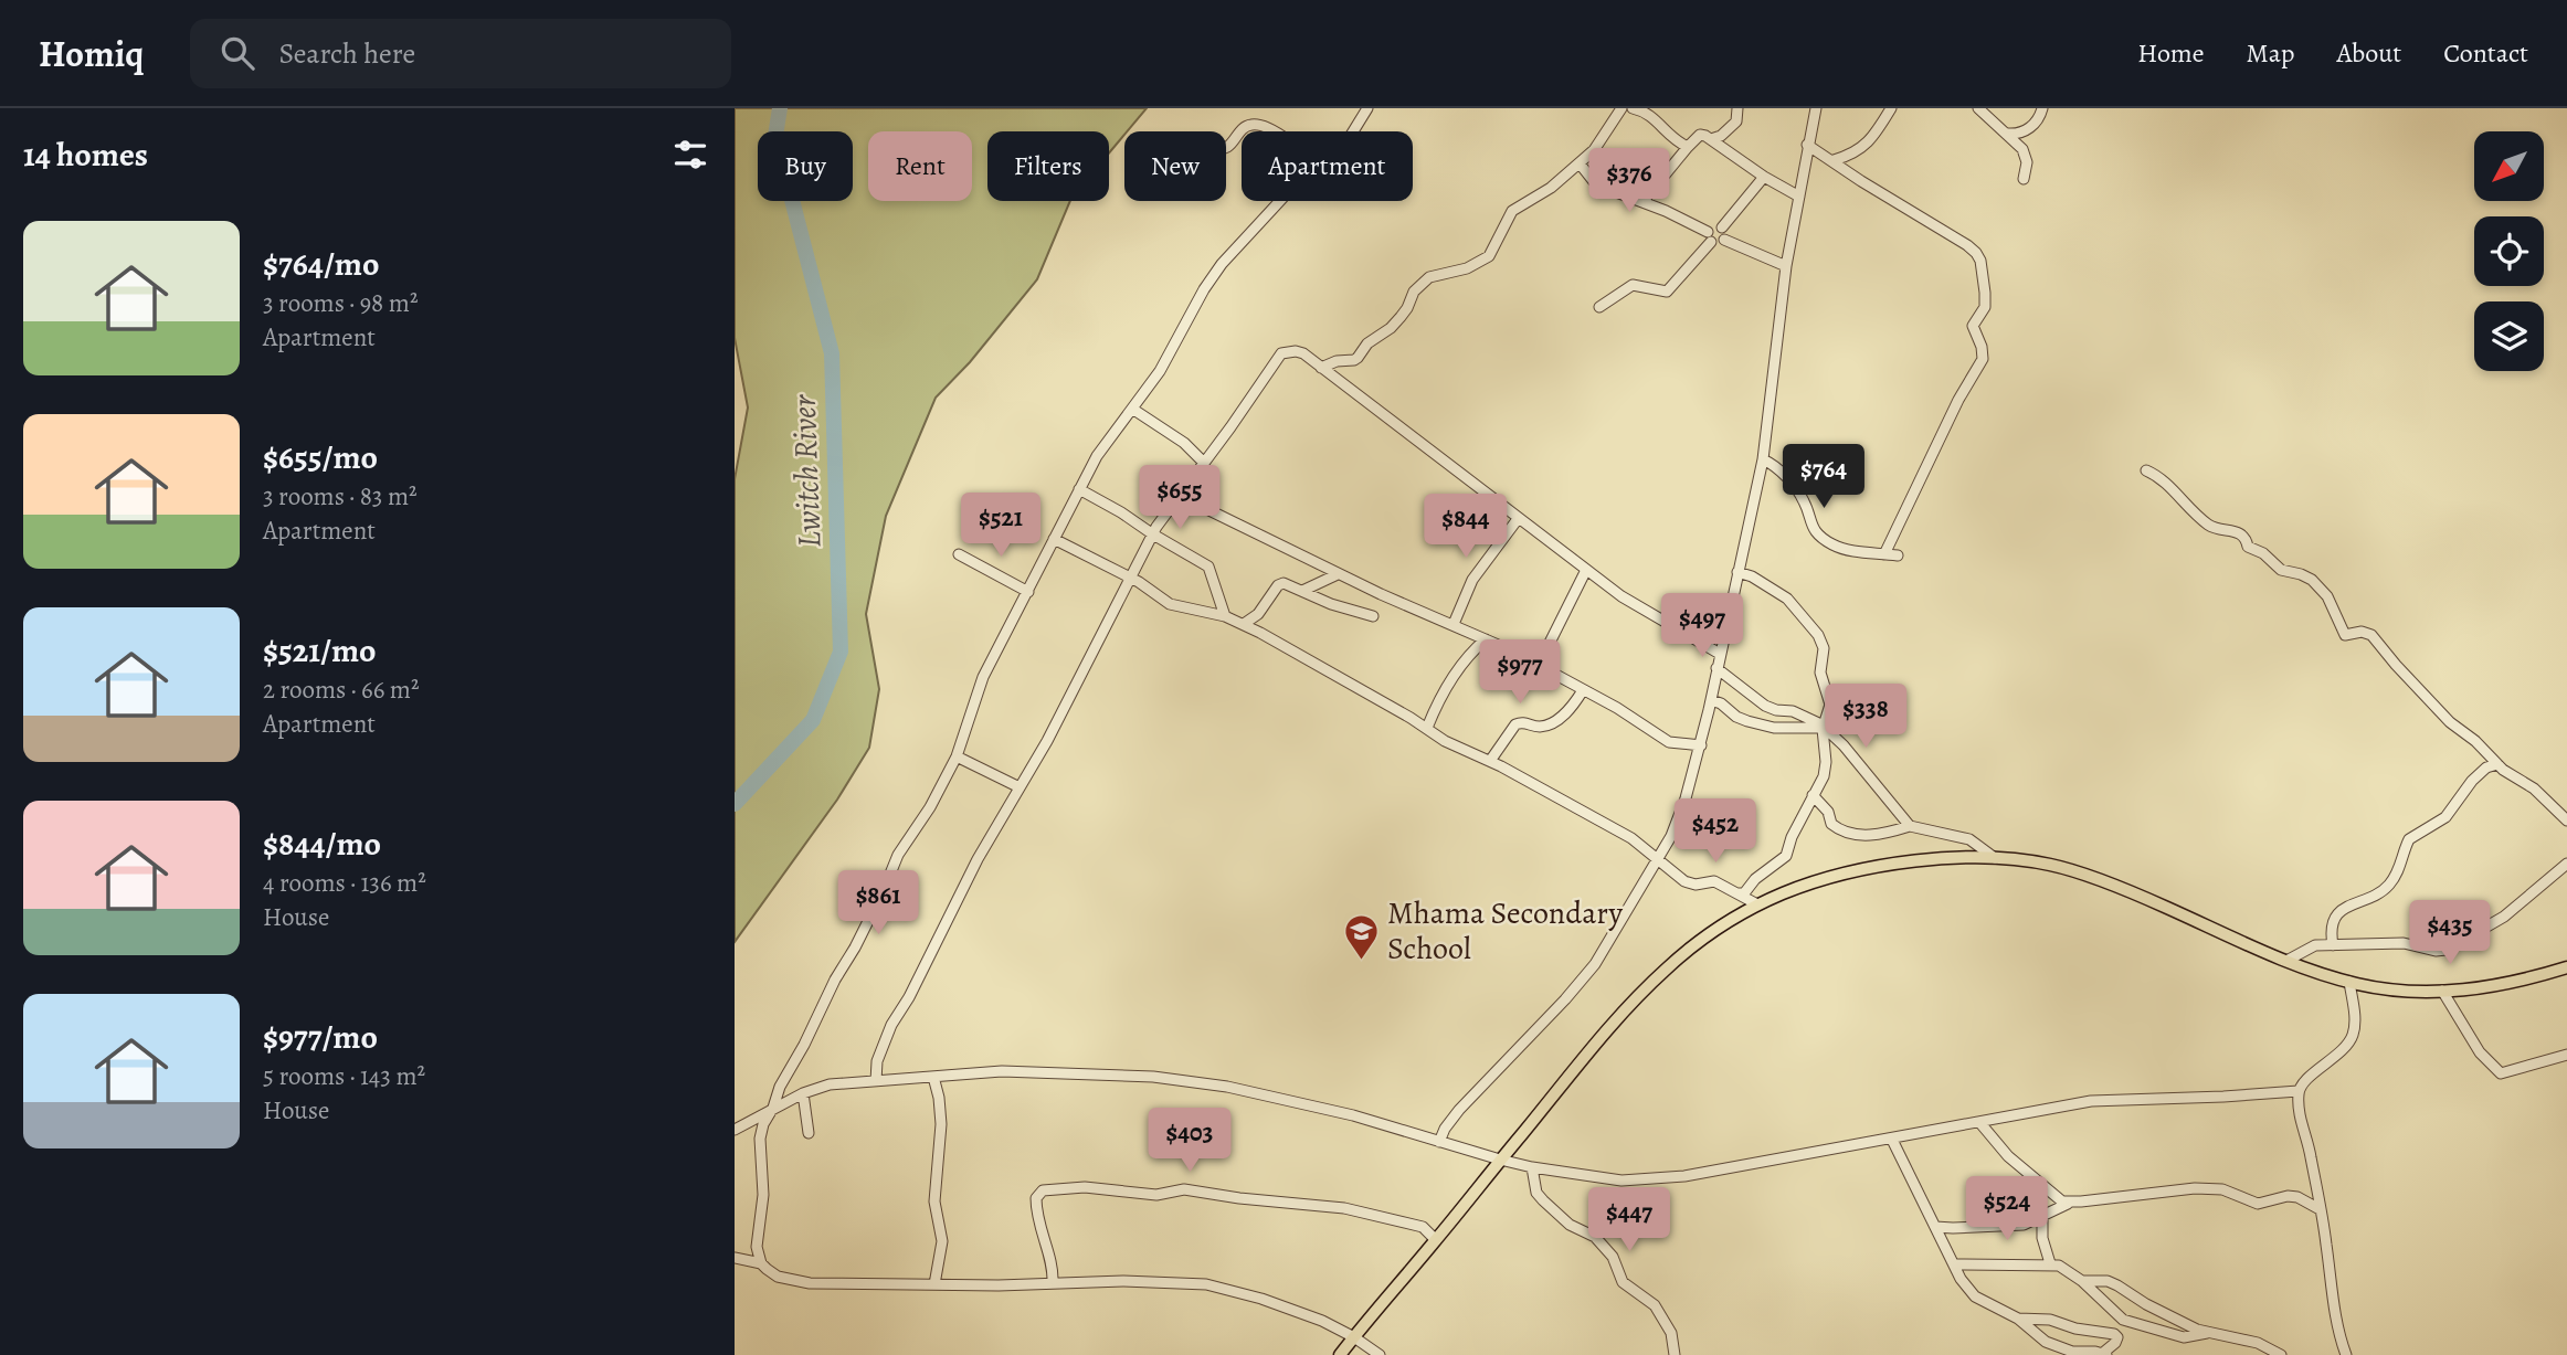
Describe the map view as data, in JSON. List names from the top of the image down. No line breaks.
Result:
{"water":["Lwitch River"],"places":{"school or university":["Mhama Secondary School"]},"north":"bottom left","page":{"header":"Homiq","search":"Search here","nav":["Home","Map","About","Contact"],"heading":"14 homes","chip":["Buy","Rent","Filters","New","Apartment"],"price":["$376","$764","$655","$521","$844","$497","$977","$338","$452","$861","$435","$403","$524","$447"],"list":[{"name":"$764/mo","note":"3 rooms · 98 m² · Apartment"},{"name":"$655/mo","note":"3 rooms · 83 m² · Apartment"},{"name":"$521/mo","note":"2 rooms · 66 m² · Apartment"},{"name":"$844/mo","note":"4 rooms · 136 m² · House"},{"name":"$977/mo","note":"5 rooms · 143 m² · House"}]}}
